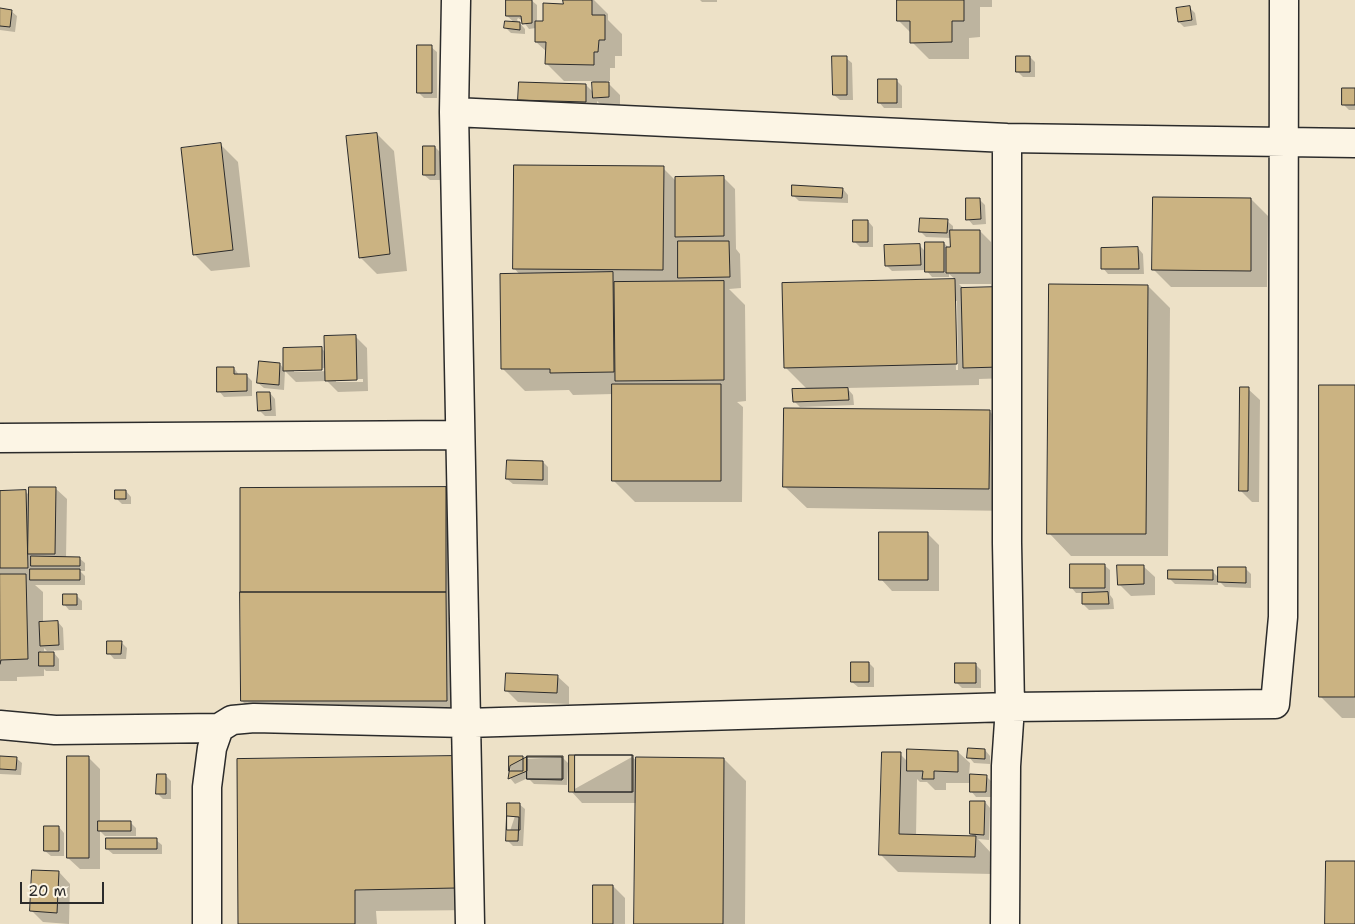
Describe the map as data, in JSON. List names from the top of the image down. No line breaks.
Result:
{"scale_bar":"20 m"}
